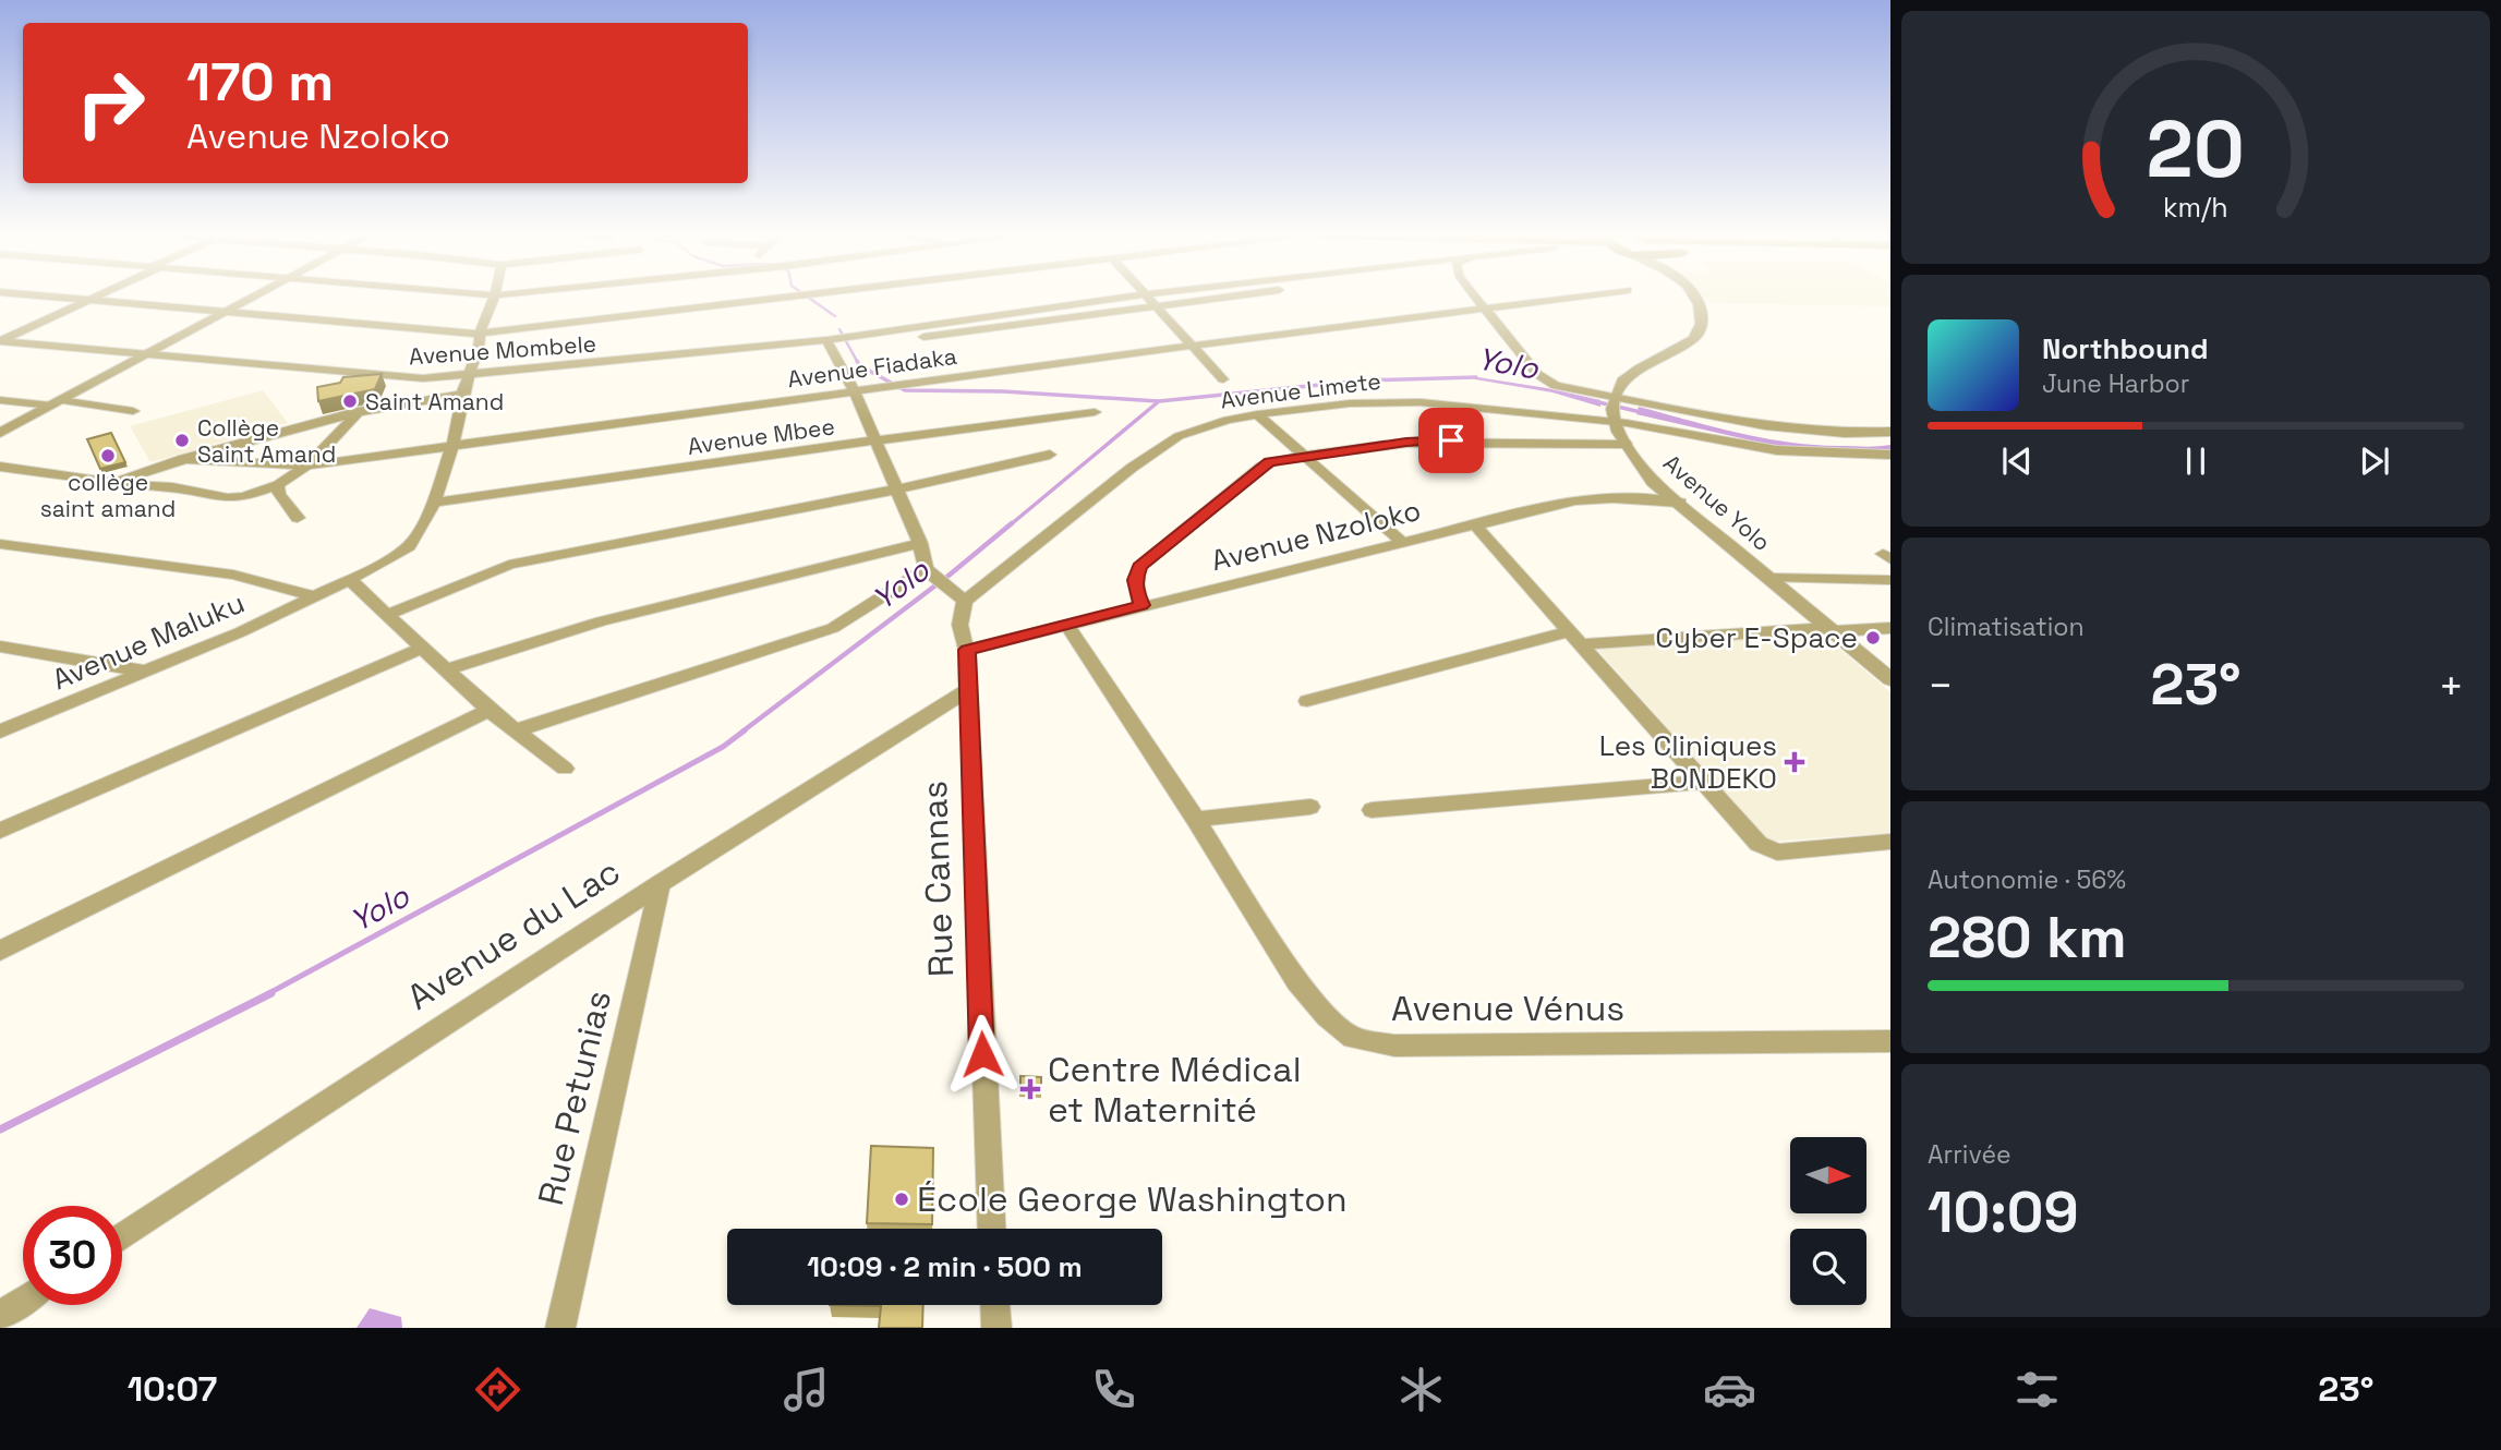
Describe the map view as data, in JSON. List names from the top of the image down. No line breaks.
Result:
{"streets":{"street":["Avenue Mombele","Avenue Fiadaka","Avenue Limete","Avenue Mbee","Avenue Yolo","Avenue Nzoloko","Avenue Maluku","Rue Cannas","Avenue du Lac","Avenue Vénus","Rue Petunias"]},"crossings":[["Avenue Mombele","Avenue Maluku"],["Avenue Fiadaka","Avenue Maluku"],["Avenue Limete","Avenue Yolo"],["Avenue Mbee","Avenue Maluku"],["Avenue Yolo","Avenue Nzoloko"],["Avenue Nzoloko","Rue Cannas"],["Avenue Nzoloko","Avenue Vénus"],["Rue Cannas","Avenue du Lac"],["Avenue du Lac","Rue Petunias"]],"water":["Yolo"],"places":{"other":["Saint Amand","Collège Saint Amand","collège saint amand","Cyber E-Space","École George Washington"],"health":["Les Cliniques BONDEKO","Centre Médical et Maternité"]},"north":"right","page":{"turn":["170 m","Avenue Nzoloko"],"song":["Northbound","June Harbor"],"tile":["Climatisation",["Autonomie · 56%","280 km"],["Arrivée","10:09"]],"heat":["−","23°","+"],"limit":"30","trip":"10:09 · 2 min · 500 m","tabs":["10:07","23°"],"gauge":["20","km/h"]}}
